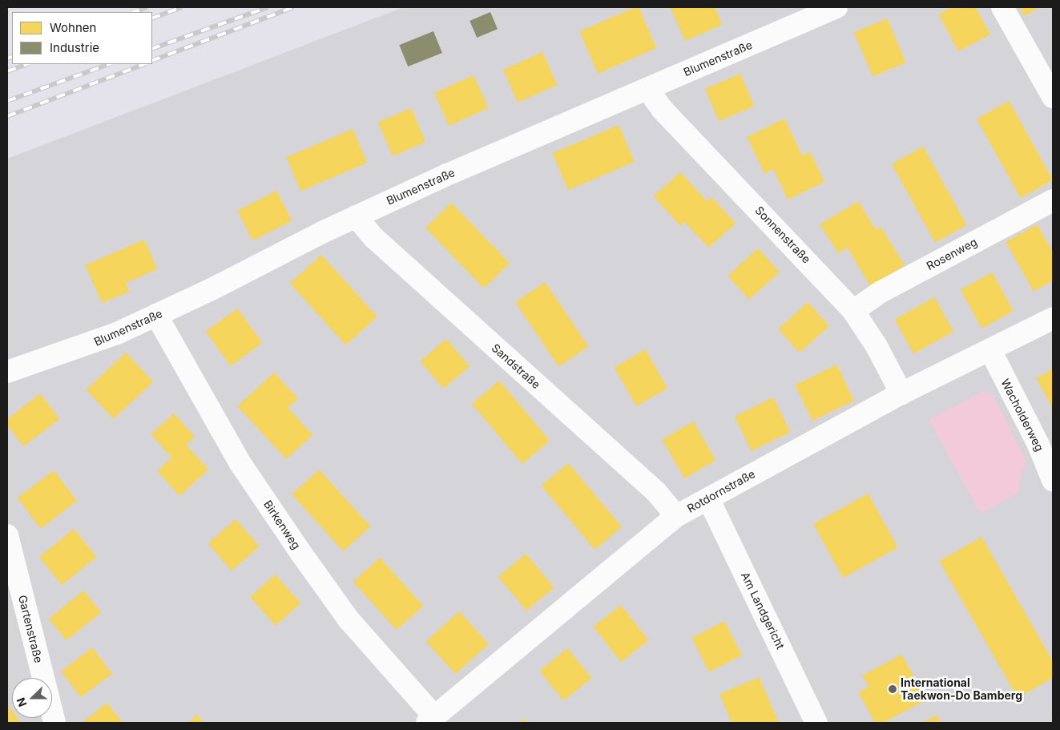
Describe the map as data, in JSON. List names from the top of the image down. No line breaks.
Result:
{"streets":{"street":["Blumenstraße","Sonnenstraße","Rosenweg","Sandstraße","Wacholderweg","Rotdornstraße","Birkenweg","Am Landgericht","Gartenstraße"]},"crossings":[["Blumenstraße","Sonnenstraße"],["Blumenstraße","Sandstraße"],["Blumenstraße","Birkenweg"],["Sonnenstraße","Rosenweg"],["Sonnenstraße","Rotdornstraße"],["Sandstraße","Rotdornstraße"],["Wacholderweg","Rotdornstraße"],["Rotdornstraße","Birkenweg"],["Rotdornstraße","Am Landgericht"]],"places":["International Taekwon-Do Bamberg"],"legend":["Wohnen","Industrie"],"north":"left"}
